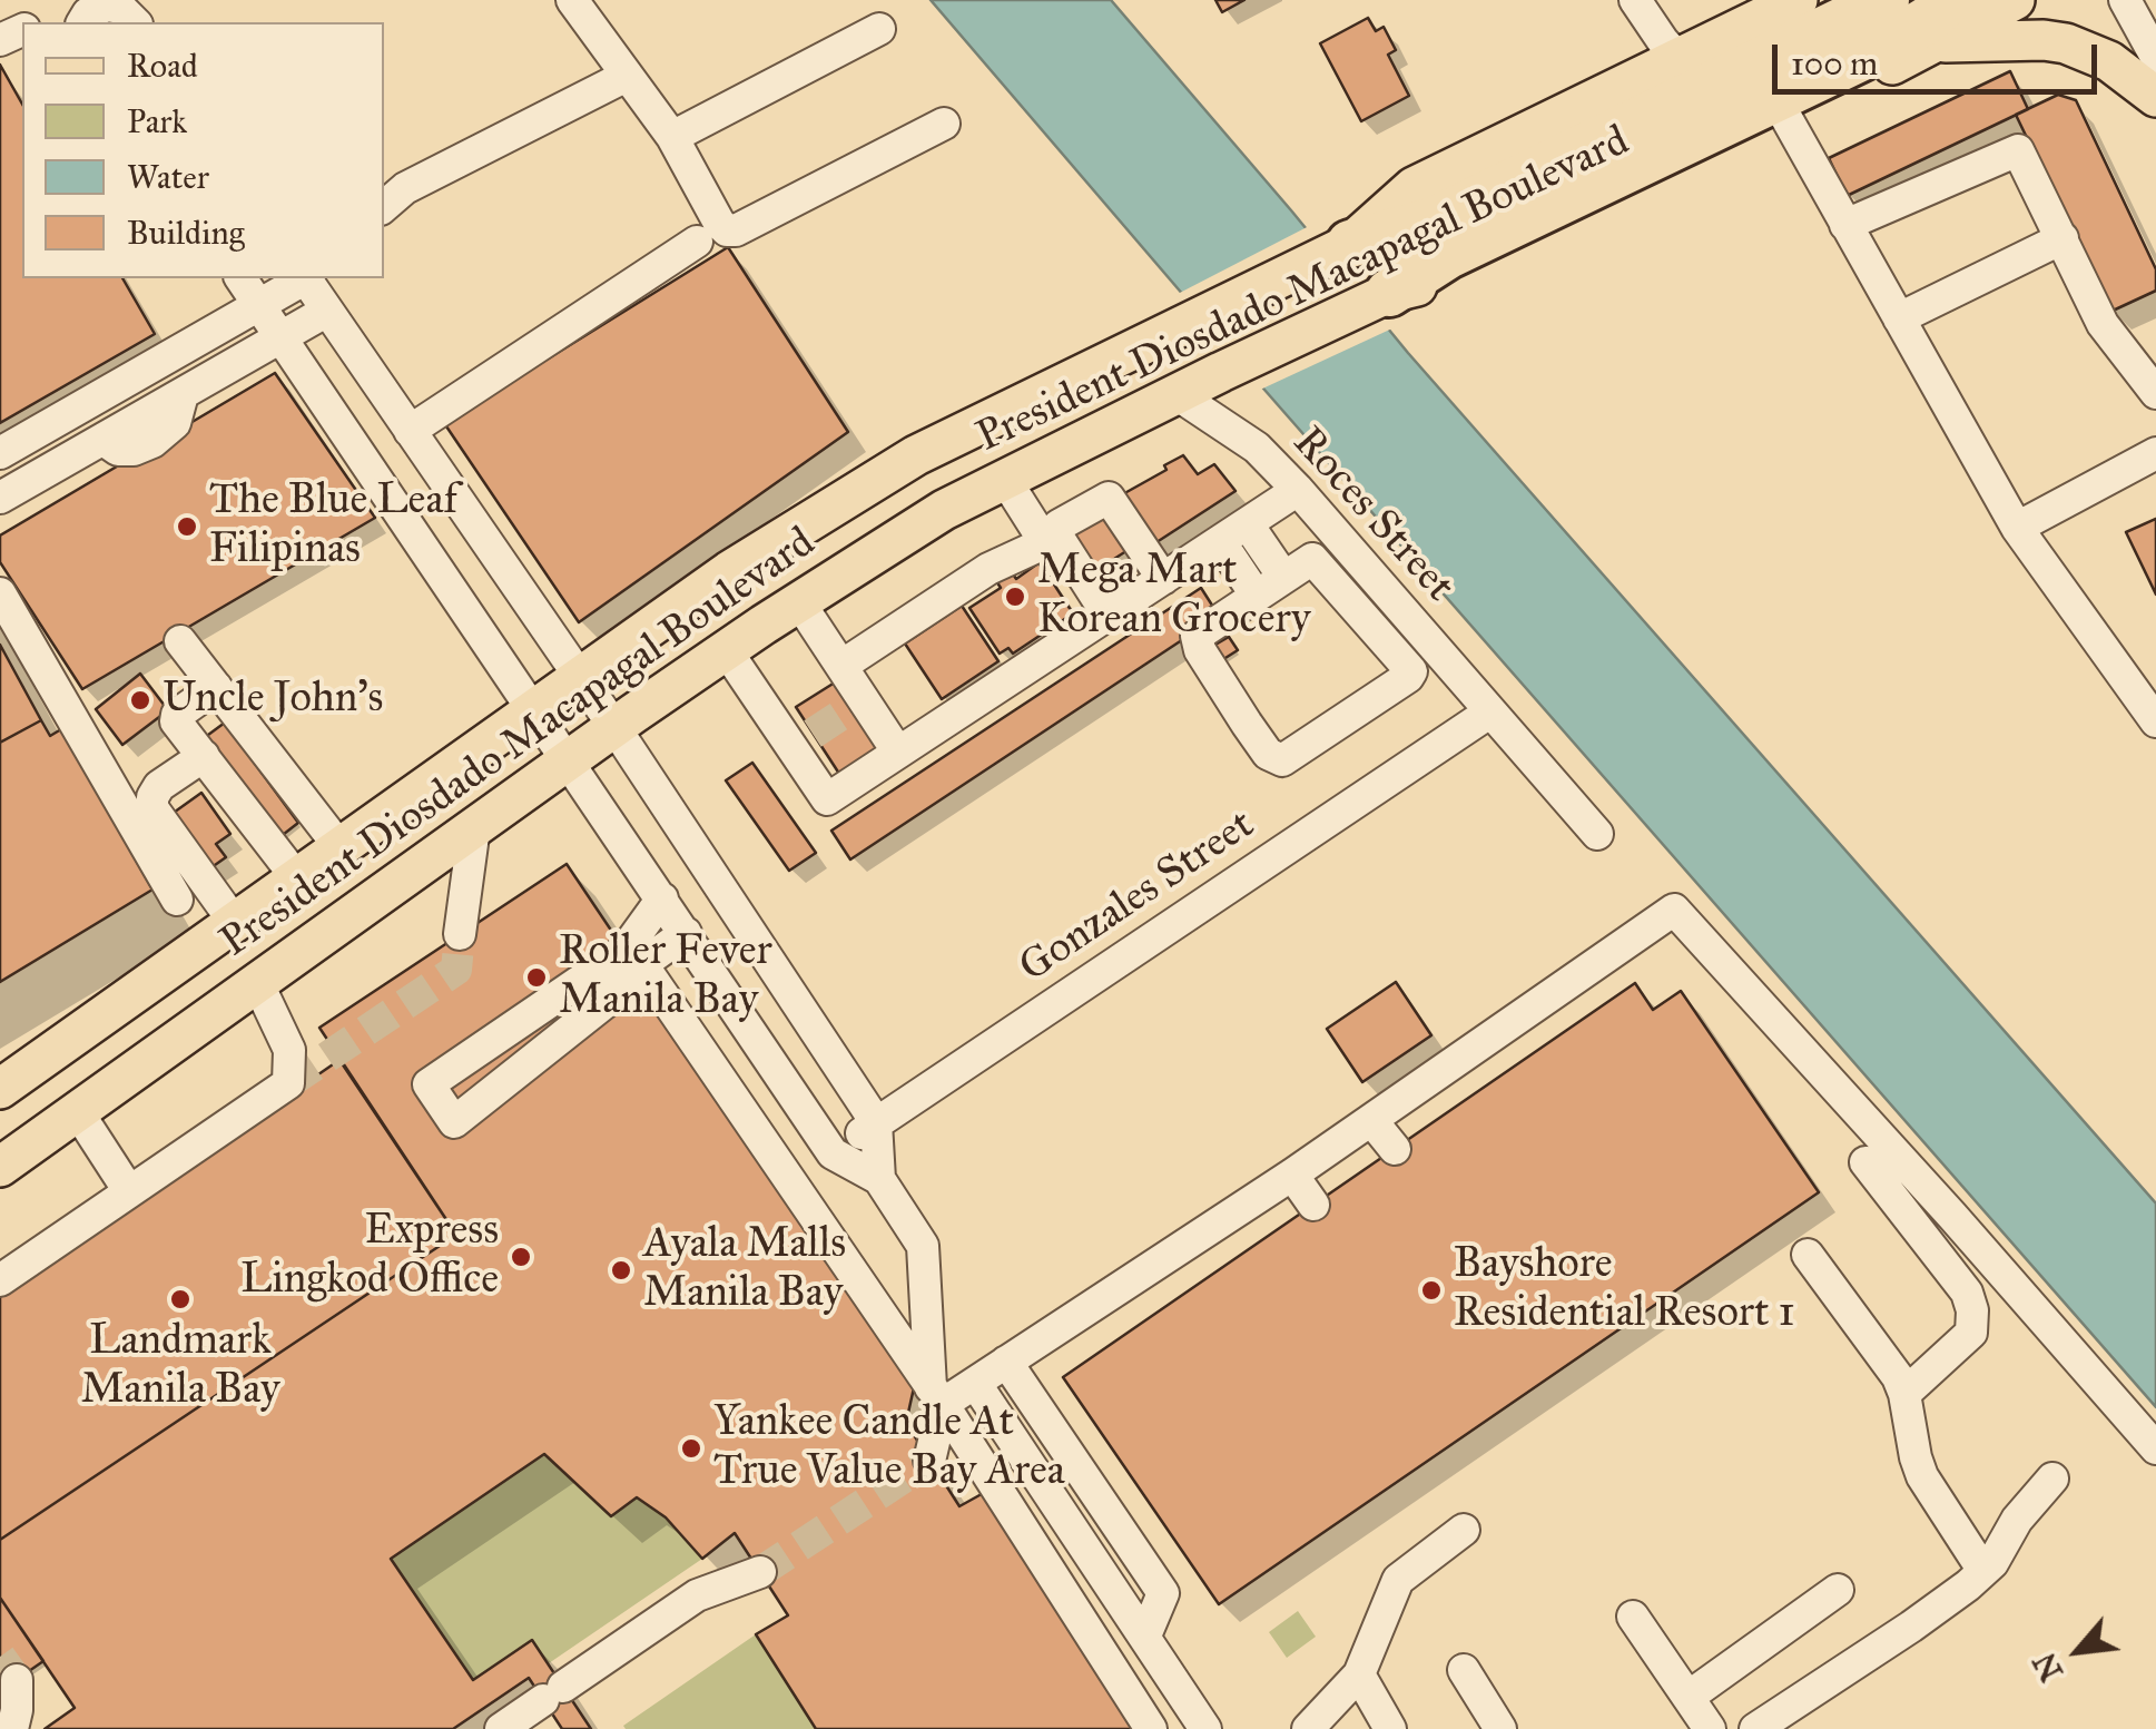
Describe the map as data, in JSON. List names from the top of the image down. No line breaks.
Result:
{"streets":{"main road":["President Diosdado Macapagal Boulevard"],"street":["Roces Street","Gonzales Street"]},"crossings":[["President Diosdado Macapagal Boulevard","Roces Street"],["Roces Street","Gonzales Street"]],"places":["The Blue Leaf Filipinas","Mega Mart Korean Grocery","Uncle John's","Roller Fever Manila Bay","Express Lingkod Office","Ayala Malls Manila Bay","Bayshore Residential Resort 1","Landmark Manila Bay","Yankee Candle At True Value Bay Area"],"legend":["Road","Park","Water","Building"],"scale_bar":"100 m","north":"bottom left"}
